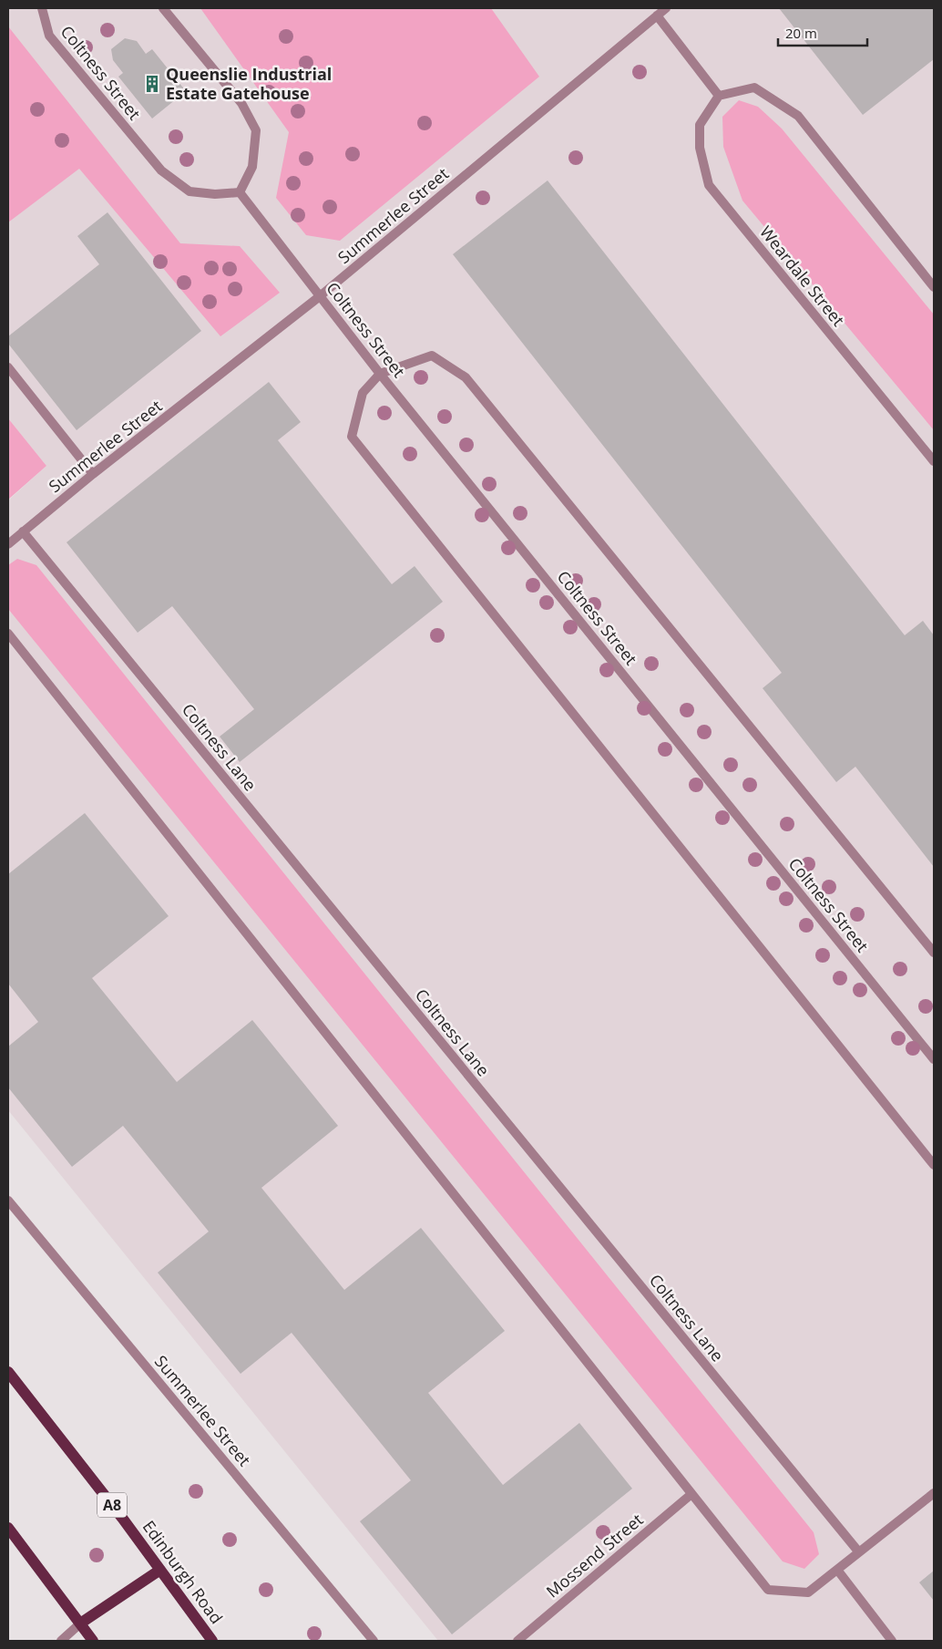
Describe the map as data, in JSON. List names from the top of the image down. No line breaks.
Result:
{"streets":{"main road":["A8","Edinburgh Road"],"street":["Coltness Street","Summerlee Street","Weardale Street","Coltness Lane","Mossend Street"]},"crossings":[["Coltness Street","Summerlee Street"],["Summerlee Street","Coltness Lane"]],"places":{"building":["Queenslie Industrial Estate Gatehouse"]},"scale_bar":"20 m"}
